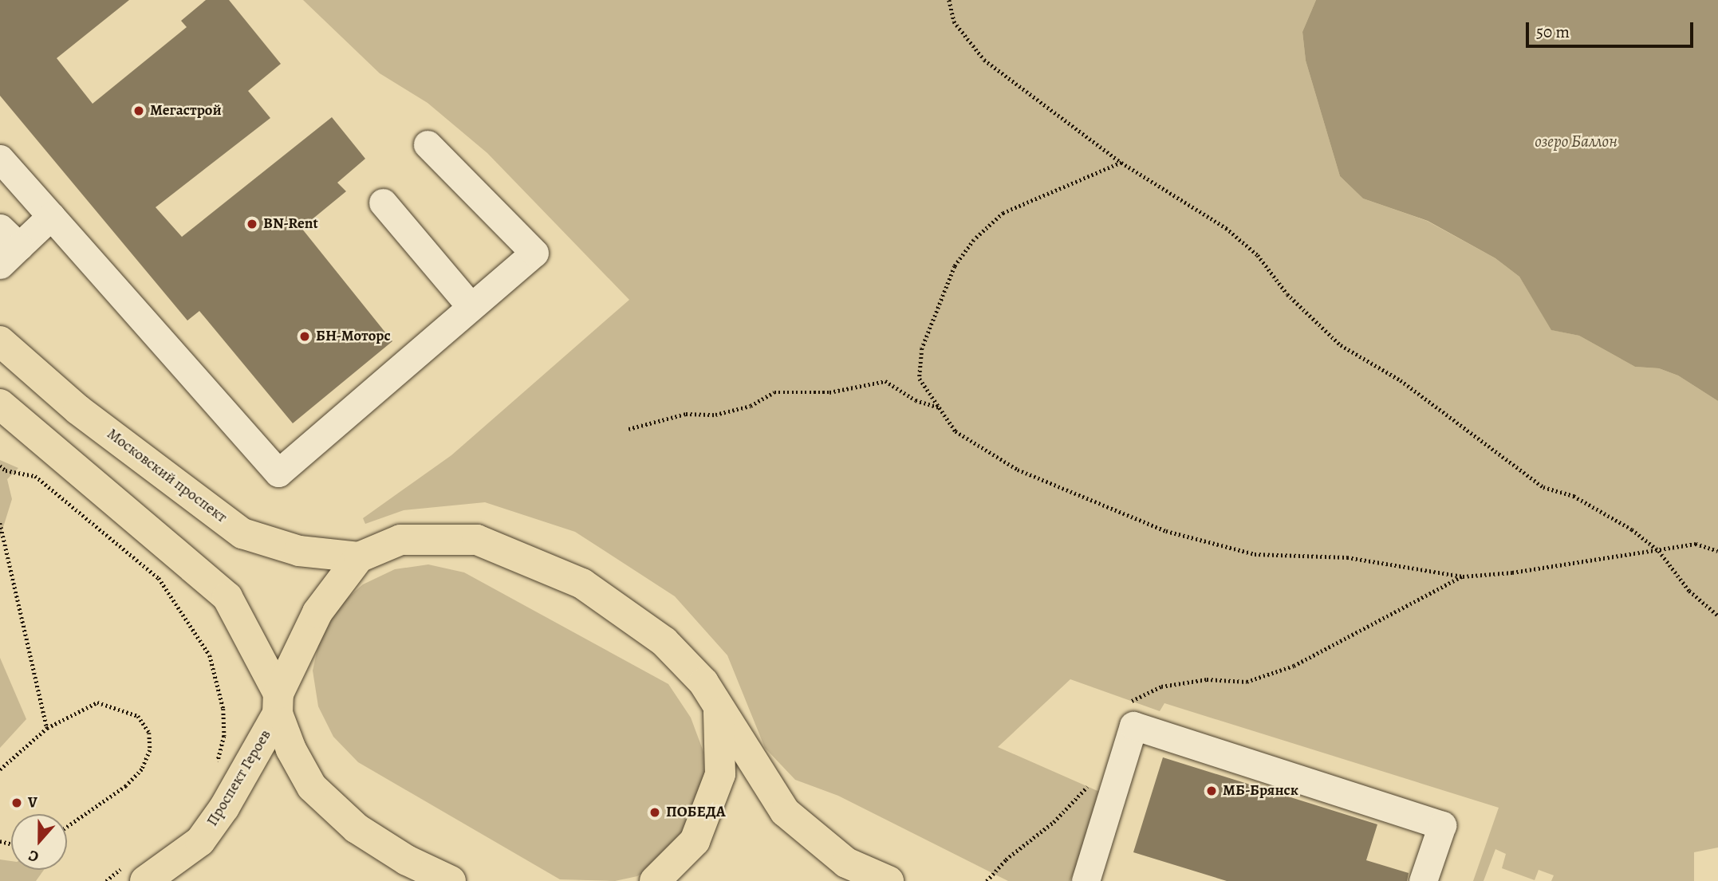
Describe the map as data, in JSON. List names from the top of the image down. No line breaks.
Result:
{"streets":{"main road":["Московский проспект","Проспект Героев"]},"crossings":[["Московский проспект","Проспект Героев"]],"water":["озеро Баллон"],"places":["Мегастрой","BN-Rent","БН-Моторс","МБ-Брянск","V","ПОБЕДА"],"scale_bar":"50 m","north":"bottom"}
